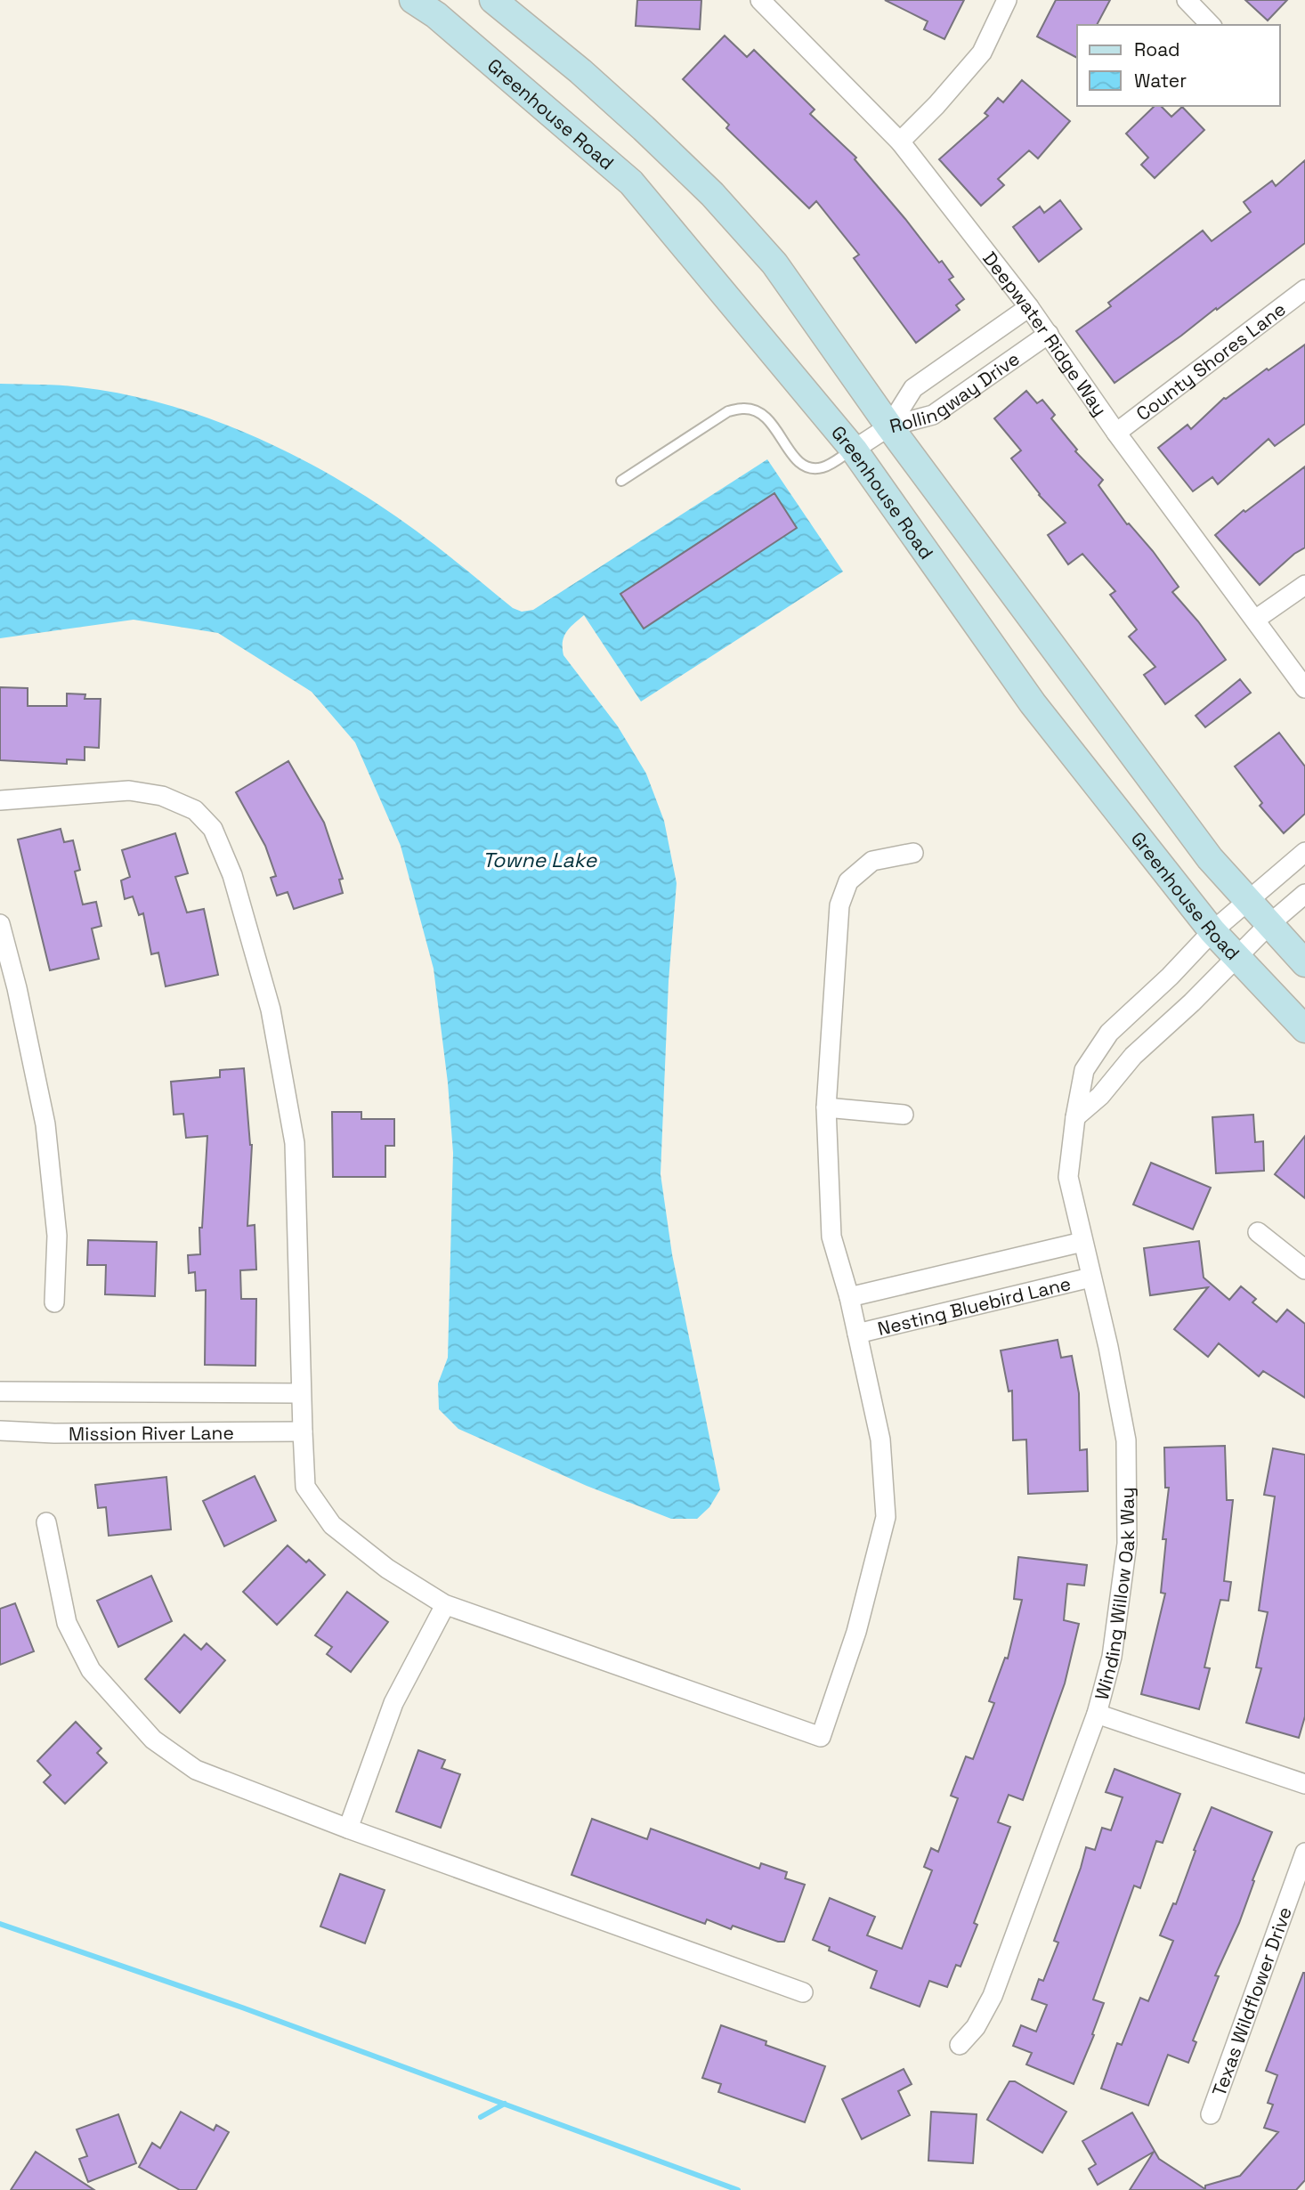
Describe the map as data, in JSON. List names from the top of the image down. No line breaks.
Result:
{"streets":{"street":["Greenhouse Road","Deepwater Ridge Way","County Shores Lane","Rollingway Drive","Nesting Bluebird Lane","Mission River Lane","Winding Willow Oak Way","Texas Wildflower Drive"]},"crossings":[["Greenhouse Road","Winding Willow Oak Way"],["Deepwater Ridge Way","County Shores Lane"],["Deepwater Ridge Way","Rollingway Drive"],["Nesting Bluebird Lane","Winding Willow Oak Way"]],"water":["Towne Lake"],"legend":["Road","Water"]}
